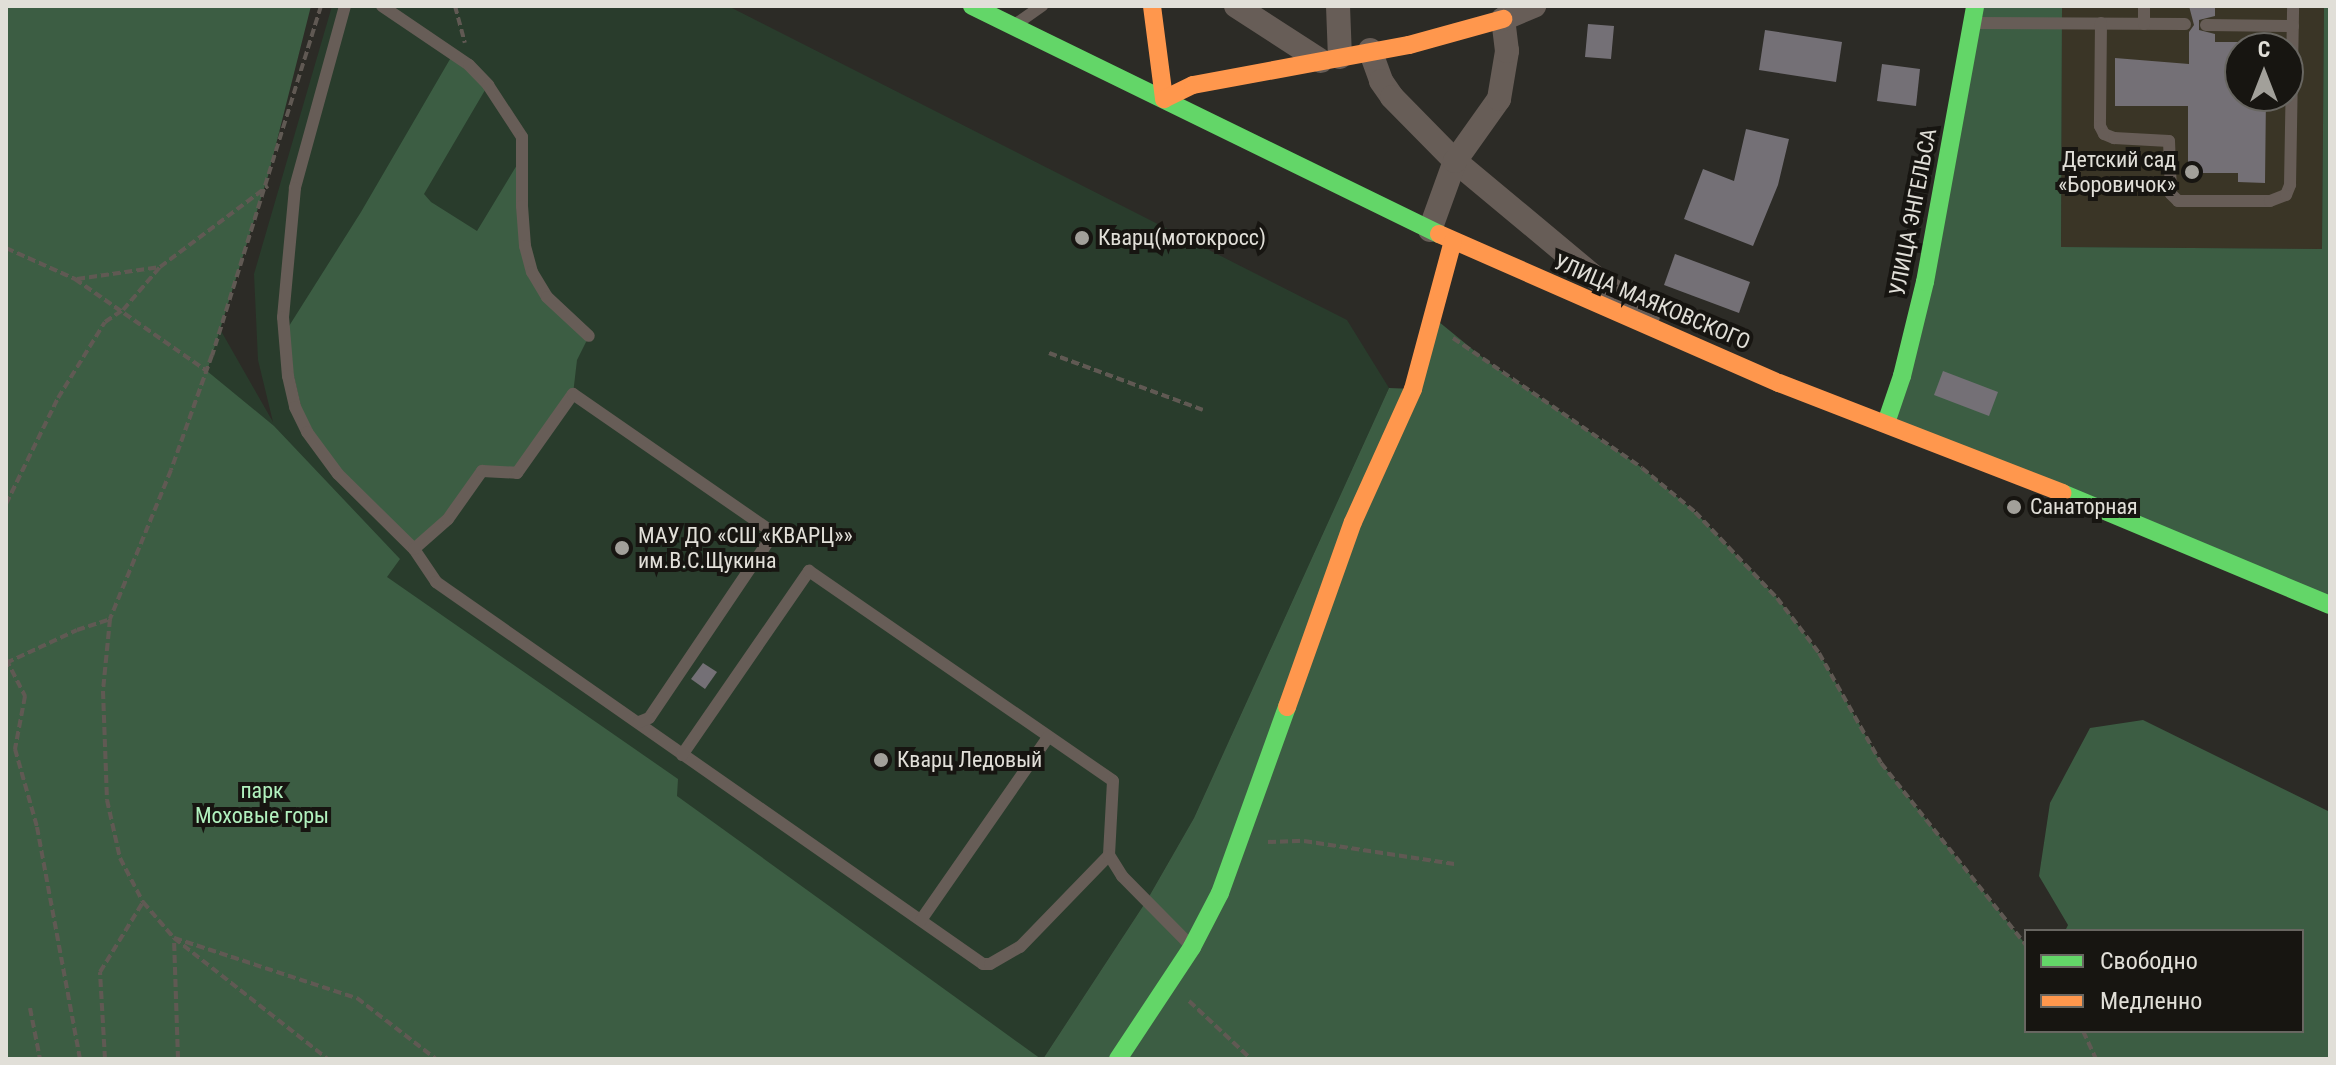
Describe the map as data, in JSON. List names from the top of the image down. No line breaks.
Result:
{"streets":{"street":["УЛИЦА ЭНГЕЛЬСА","УЛИЦА МАЯКОВСКОГО"]},"crossings":[["УЛИЦА ЭНГЕЛЬСА","УЛИЦА МАЯКОВСКОГО"]],"parks":["парк Моховые горы"],"places":["Детский сад «Боровичок»","Кварц(мотокросс)","Санаторная","МАУ ДО «СШ «КВАРЦ»» им.В.С.Щукина","Кварц Ледовый"],"legend":["Свободно","Медленно"],"north":"top"}
